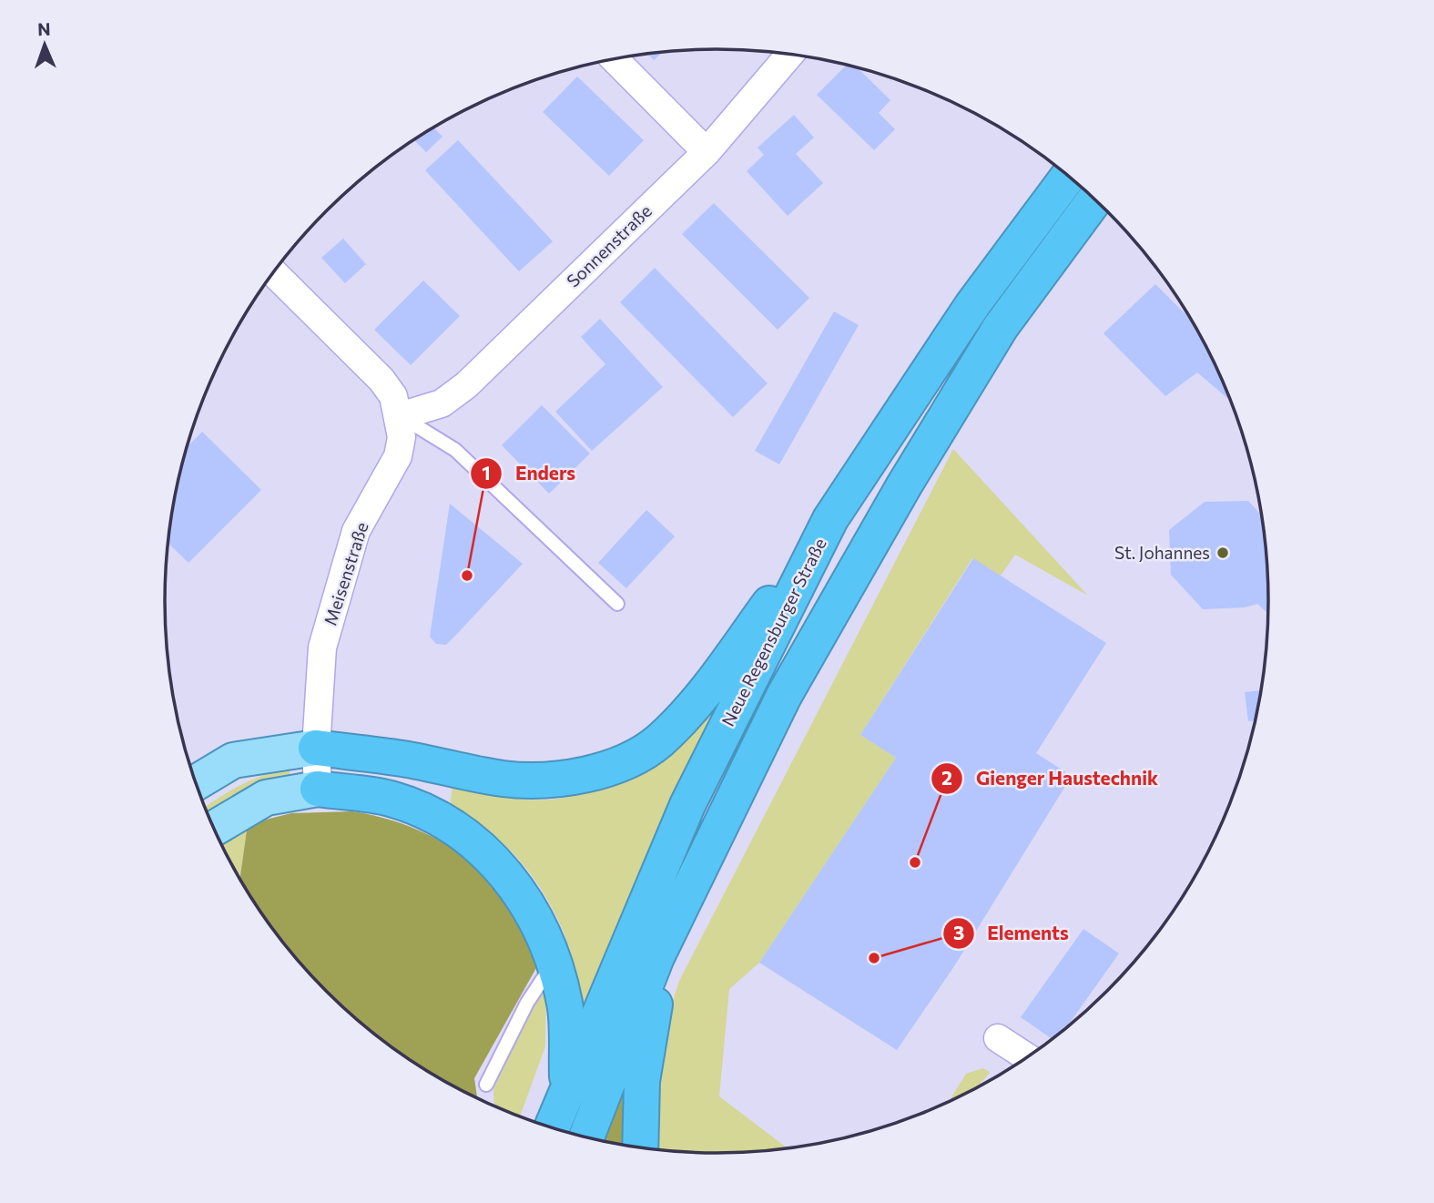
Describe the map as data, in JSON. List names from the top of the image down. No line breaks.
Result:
{"streets":{"highway":["Neue Regensburger Straße"],"street":["Sonnenstraße","Meisenstraße"]},"crossings":[["Sonnenstraße","Meisenstraße"]],"places":["St. Johannes","Enders","Gienger Haustechnik","Elements"],"north":"top"}
